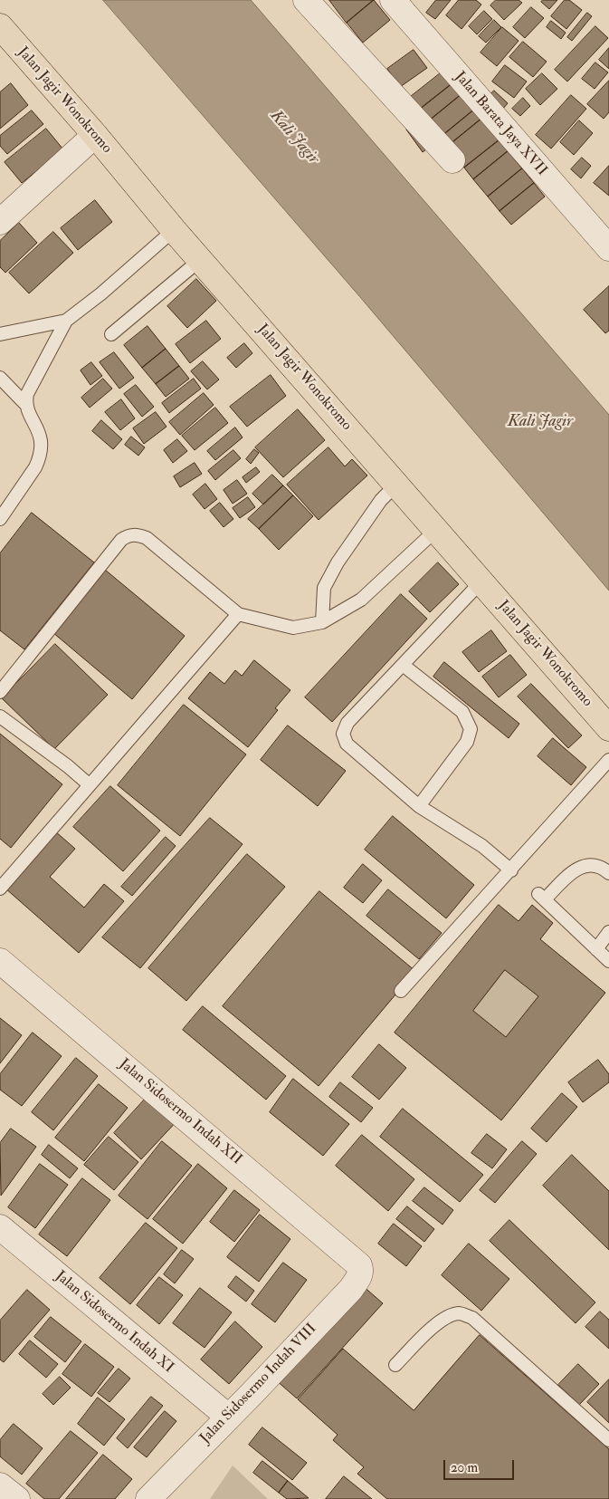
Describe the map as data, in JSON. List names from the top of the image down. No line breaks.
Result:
{"streets":{"main road":["Jalan Jagir Wonokromo"],"street":["Jalan Barata Jaya XVII","Jalan Sidosermo Indah XII","Jalan Sidosermo Indah XI","Jalan Sidosermo Indah VIII"]},"crossings":[["Jalan Sidosermo Indah XII","Jalan Sidosermo Indah VIII"],["Jalan Sidosermo Indah XI","Jalan Sidosermo Indah VIII"]],"water":["Kali Jagir"],"scale_bar":"20 m"}
